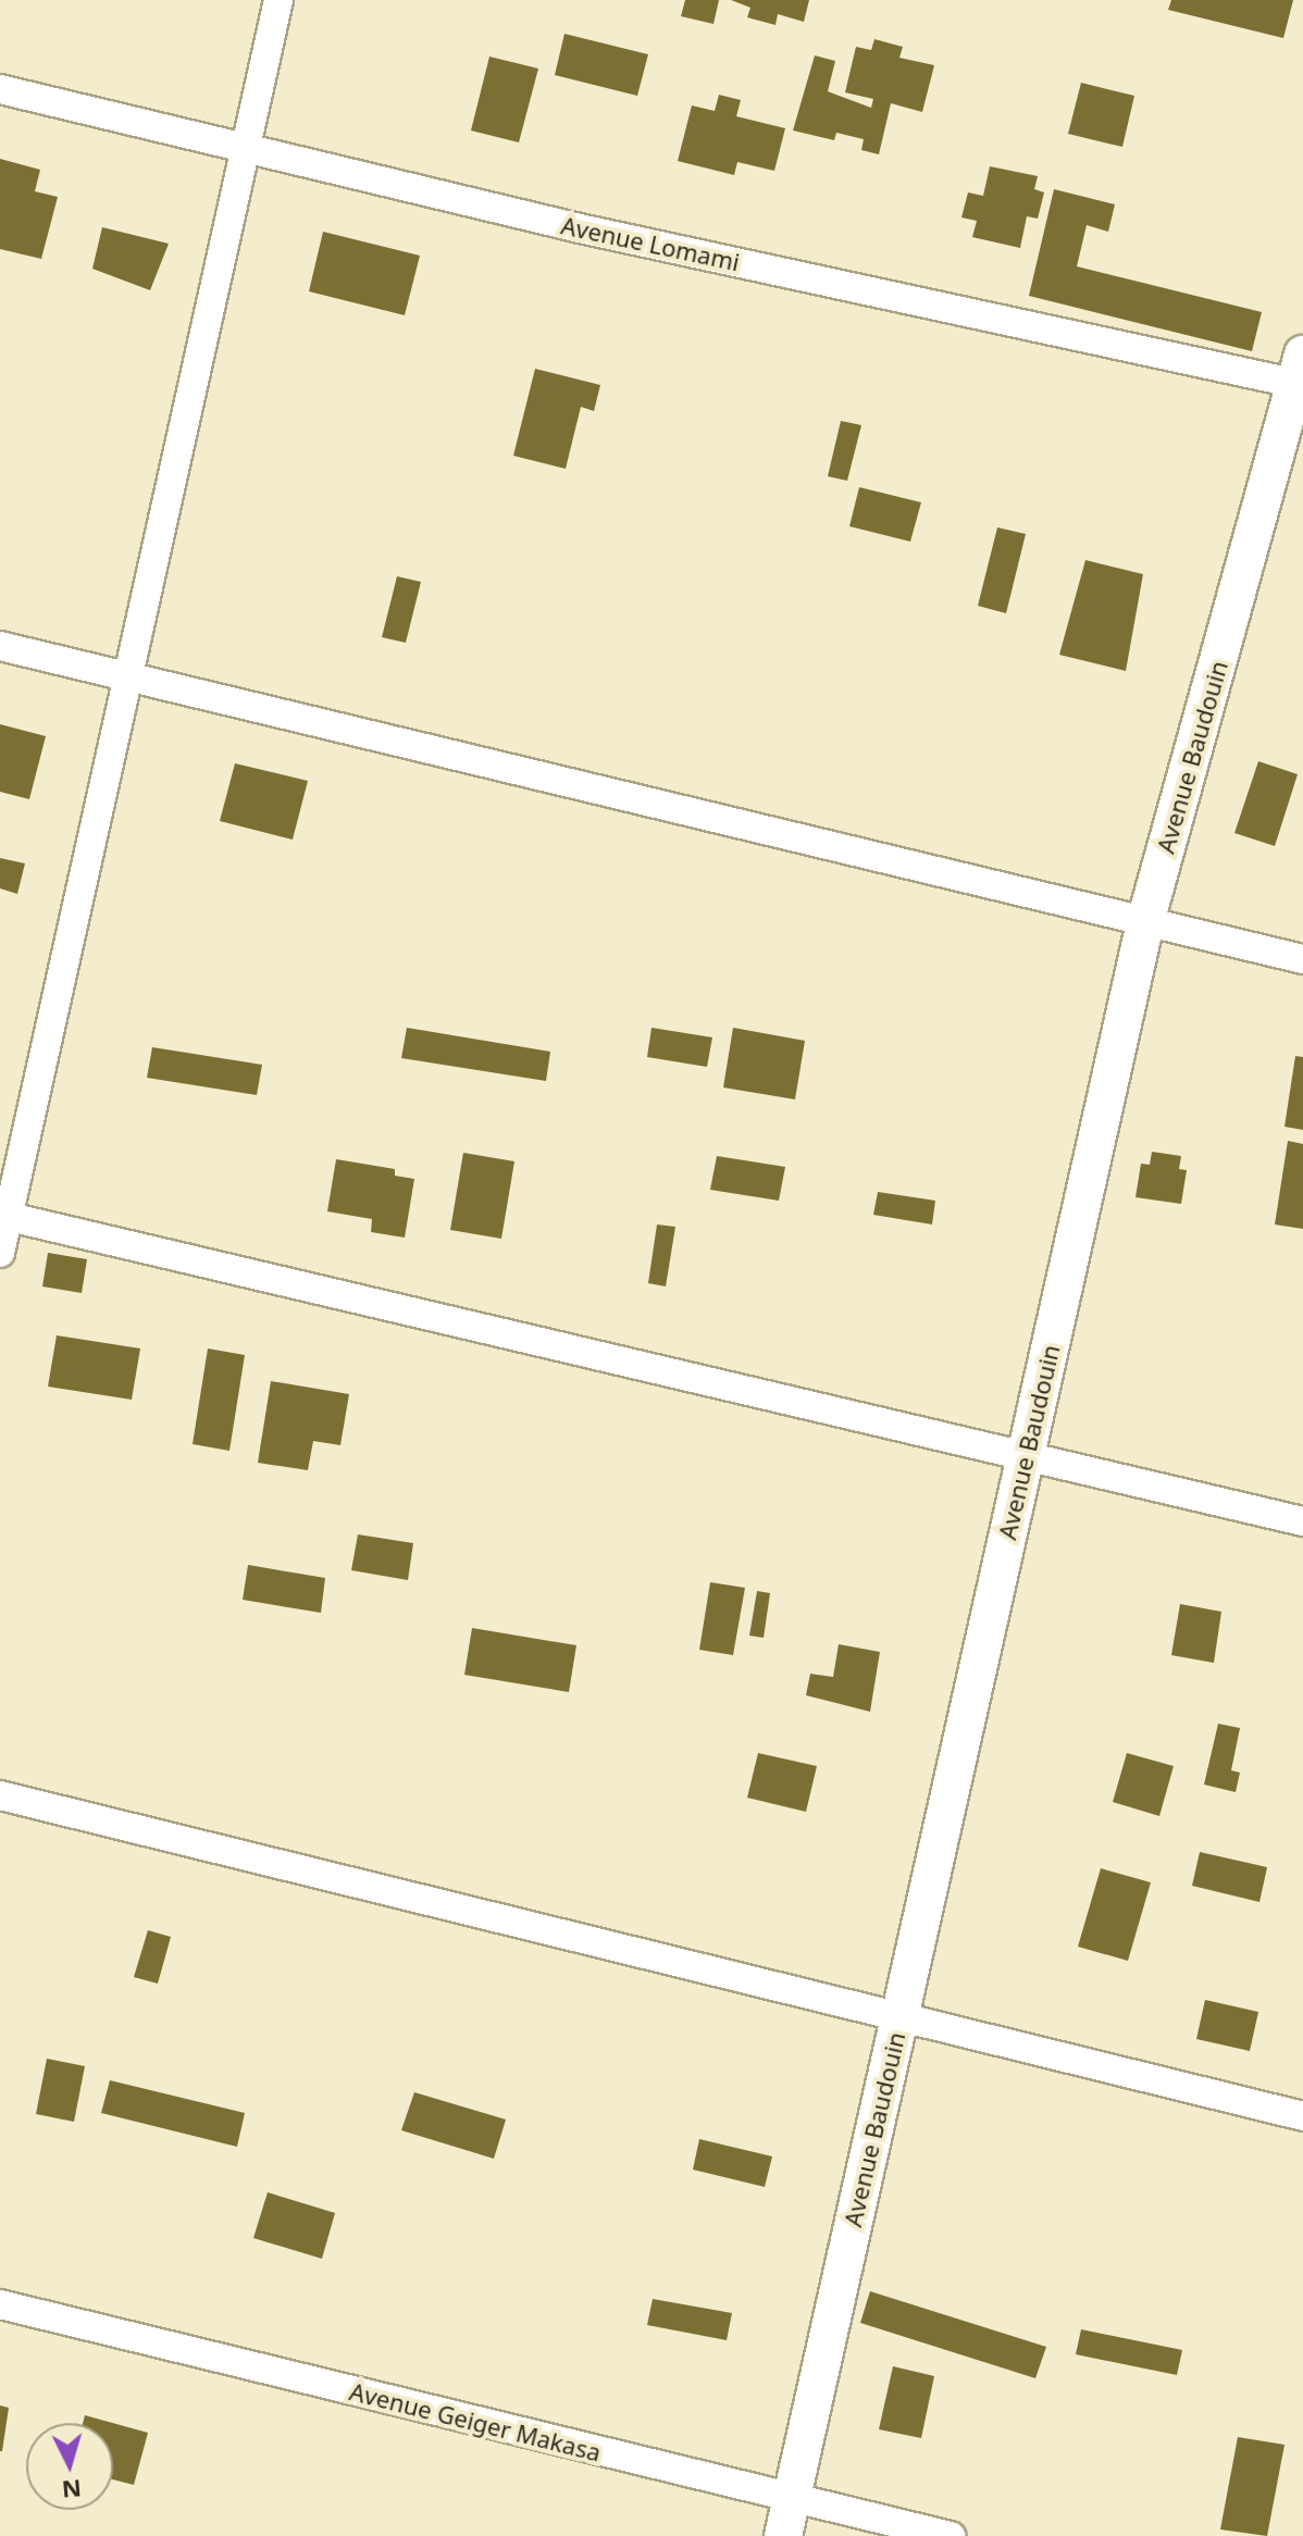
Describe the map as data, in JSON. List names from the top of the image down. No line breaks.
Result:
{"streets":{"street":["Avenue Lomami","Avenue Baudouin","Avenue Geiger Makasa"]},"crossings":[["Avenue Lomami","Avenue Baudouin"],["Avenue Baudouin","Avenue Geiger Makasa"]],"north":"bottom"}
